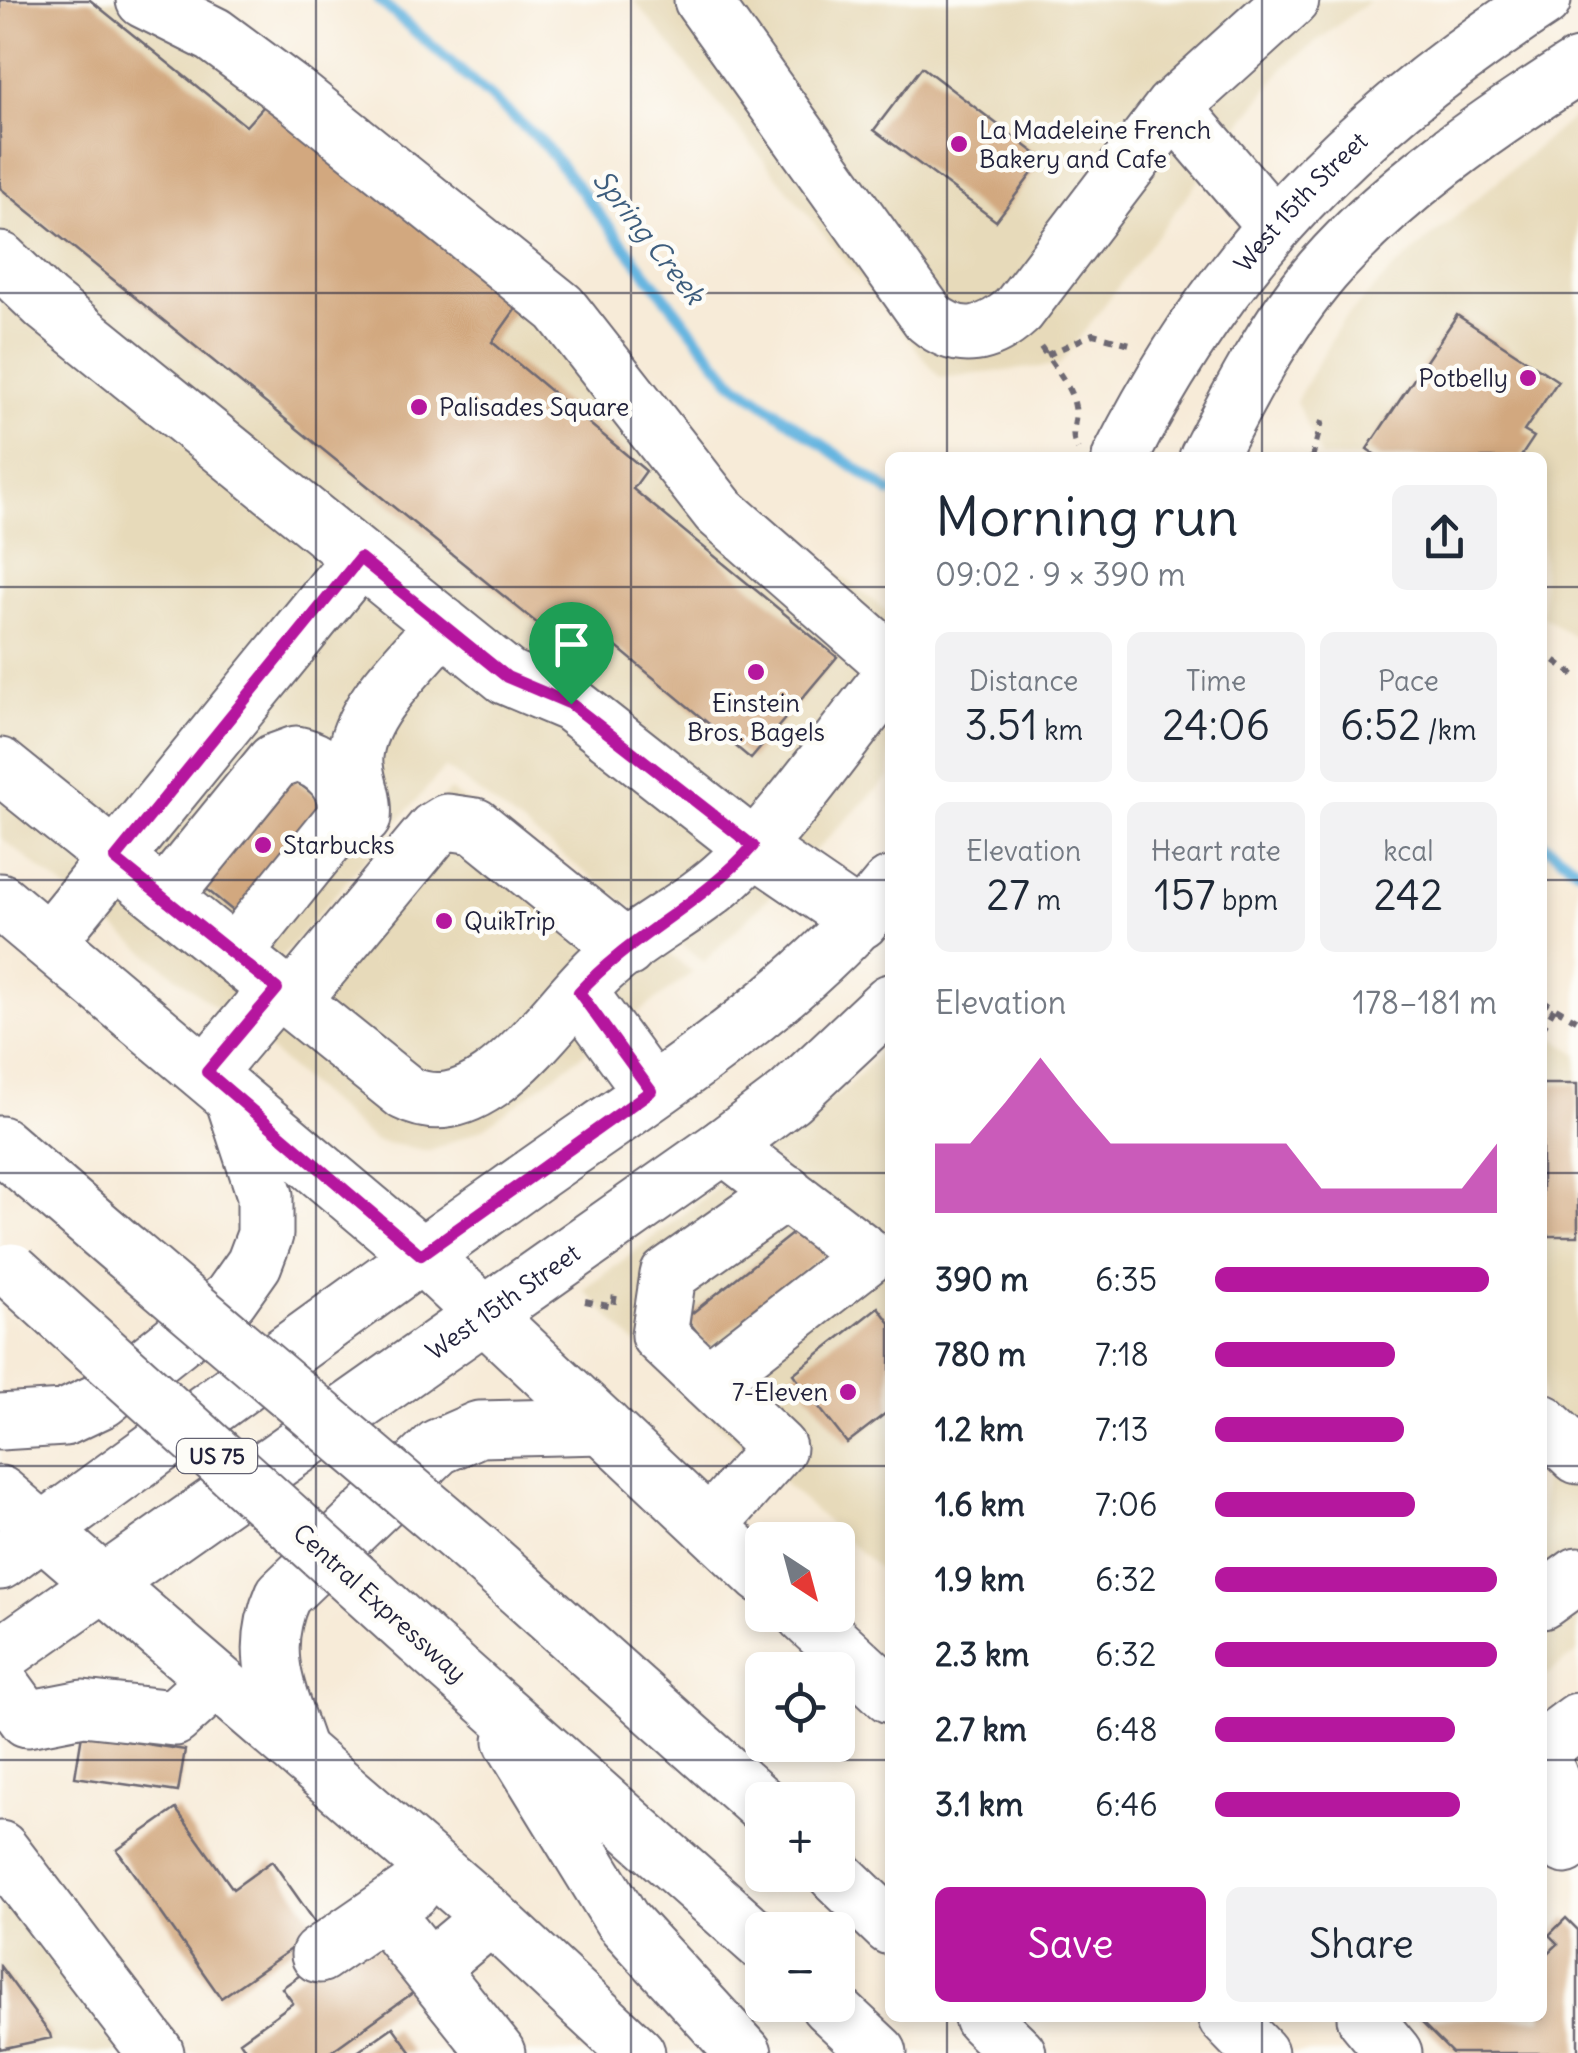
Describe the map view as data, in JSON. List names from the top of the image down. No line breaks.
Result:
{"streets":{"main road":["West 15th Street","US 75","Central Expressway"]},"water":["Spring Creek"],"places":["La Madeleine French Bakery and Cafe","Potbelly","Palisades Square","Einstein Bros. Bagels","Starbucks","QuikTrip","7-Eleven"],"north":"bottom right","page":{"heading":["Morning run","09:02 · 9 × 390 m"],"stats":[["Distance","3.51 km"],["Time","24:06"],["Pace","6:52 /km"],["Elevation","27 m"],["Heart rate","157 bpm"],["kcal","242"]],"chart":["Elevation","178–181 m"],"list":[{"name":"390 m","note":"6:35"},{"name":"780 m","note":"7:18"},{"name":"1.2 km","note":"7:13"},{"name":"1.6 km","note":"7:06"},{"name":"1.9 km","note":"6:32"},{"name":"2.3 km","note":"6:32"},{"name":"2.7 km","note":"6:48"},{"name":"3.1 km","note":"6:46"}],"map_buttons":["+","−"],"buttons":["Save","Share"]}}
